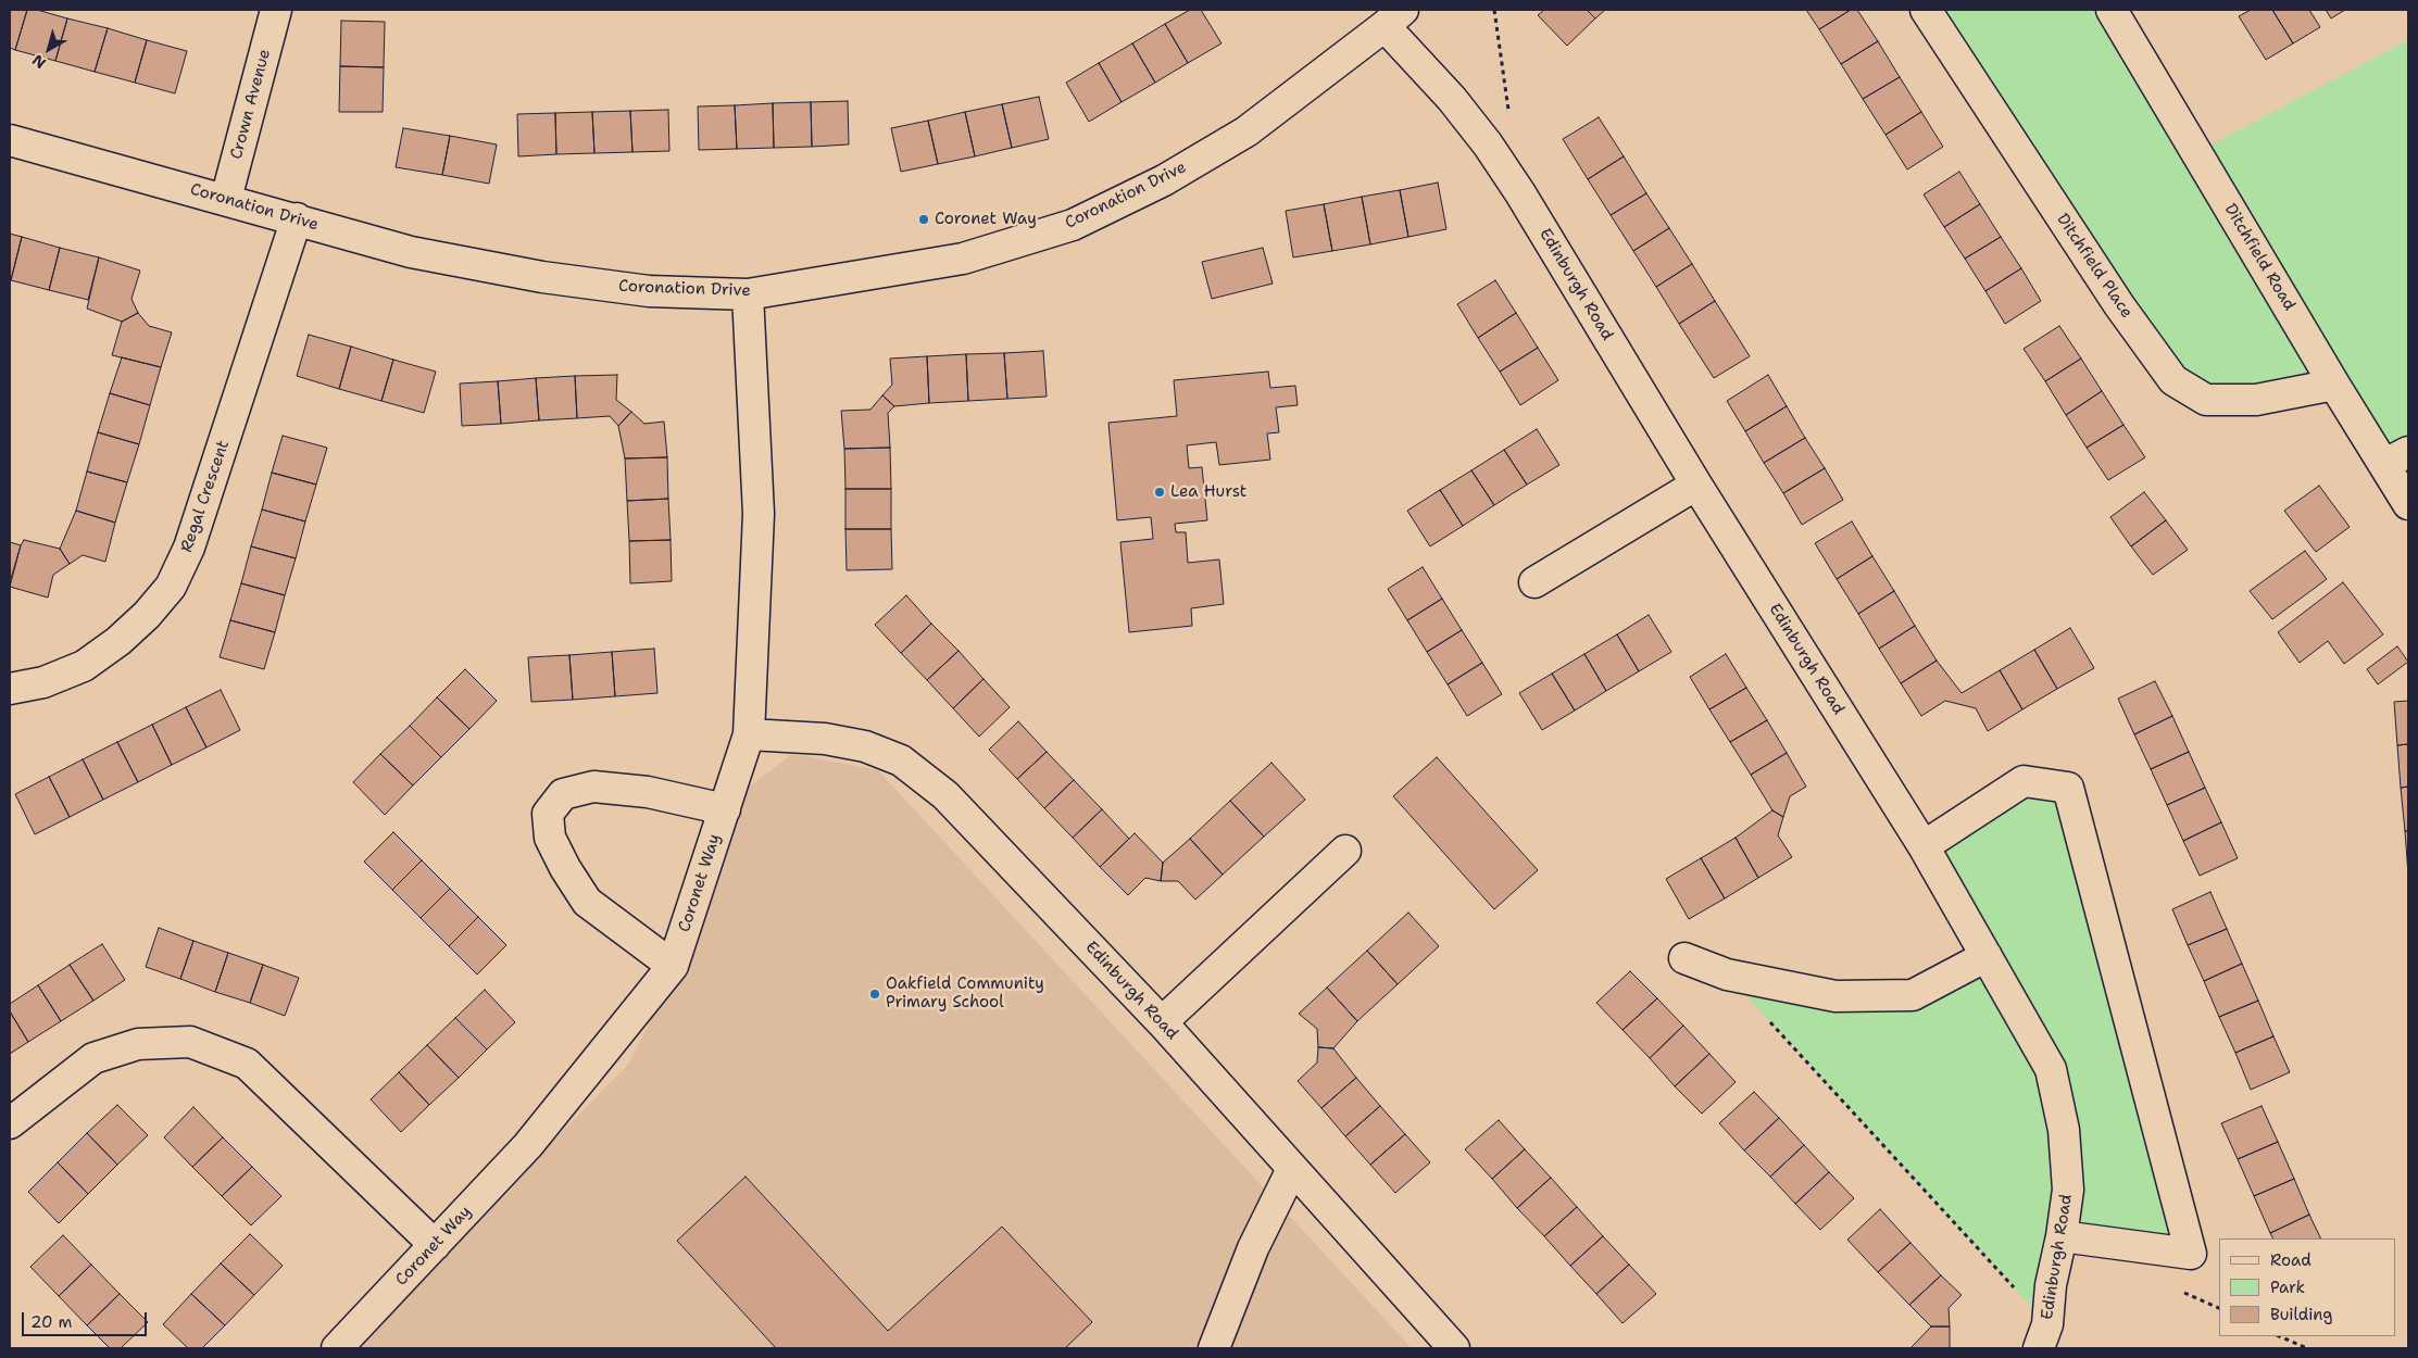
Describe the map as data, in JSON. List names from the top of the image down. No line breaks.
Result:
{"streets":{"street":["Crown Avenue","Coronation Drive","Ditchfield Road","Ditchfield Place","Edinburgh Road","Regal Crescent","Coronet Way"]},"crossings":[["Crown Avenue","Coronation Drive"],["Coronation Drive","Edinburgh Road"],["Coronation Drive","Regal Crescent"],["Coronation Drive","Coronet Way"],["Ditchfield Road","Ditchfield Place"],["Edinburgh Road","Coronet Way"]],"places":["Coronet Way","Lea Hurst","Oakfield Community Primary School"],"legend":["Road","Park","Building"],"scale_bar":"20 m","north":"bottom left"}
